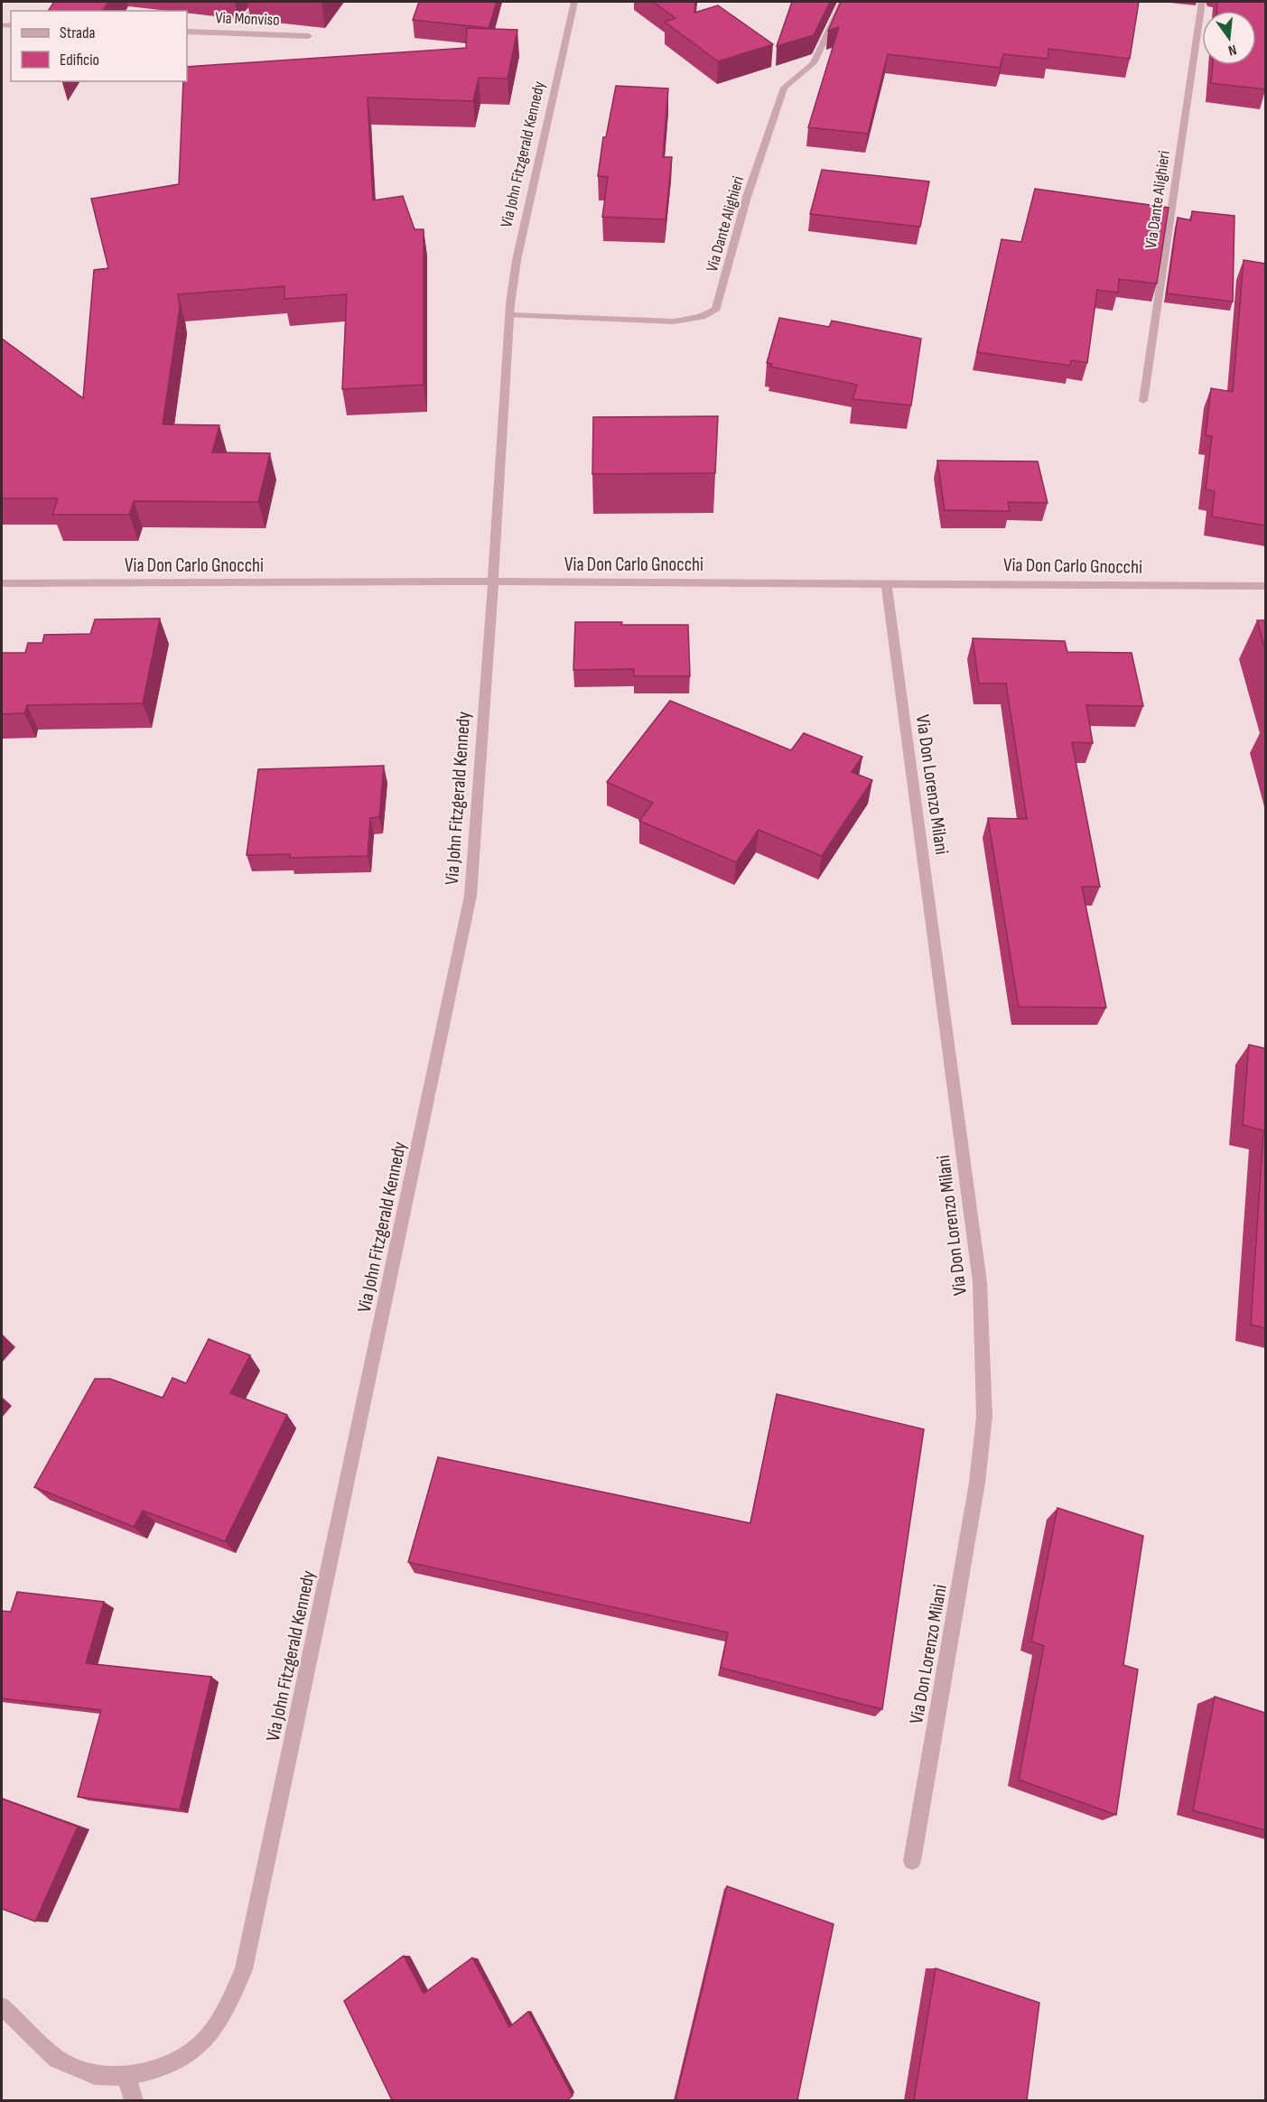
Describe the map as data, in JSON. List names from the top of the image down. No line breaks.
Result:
{"streets":{"street":["Via Monviso","Via John Fitzgerald Kennedy","Via Dante Alighieri","Via Don Carlo Gnocchi","Via Don Lorenzo Milani"]},"crossings":[["Via John Fitzgerald Kennedy","Via Dante Alighieri"],["Via John Fitzgerald Kennedy","Via Don Carlo Gnocchi"],["Via Don Carlo Gnocchi","Via Don Lorenzo Milani"]],"legend":["Strada","Edificio"],"north":"bottom"}
